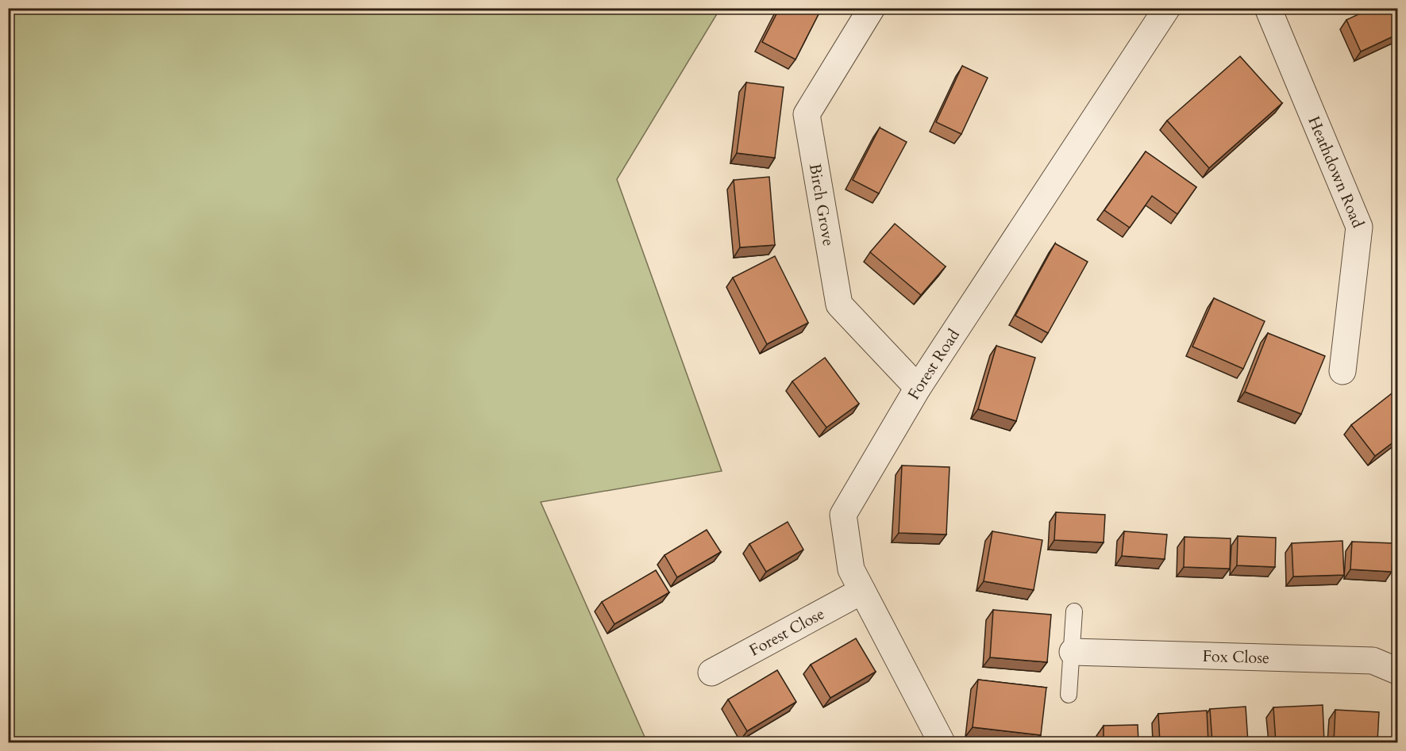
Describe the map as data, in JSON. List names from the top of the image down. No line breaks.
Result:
{"streets":{"street":["Heathdown Road","Birch Grove","Forest Road","Forest Close","Fox Close"]},"crossings":[["Birch Grove","Forest Road"],["Forest Road","Forest Close"]]}
